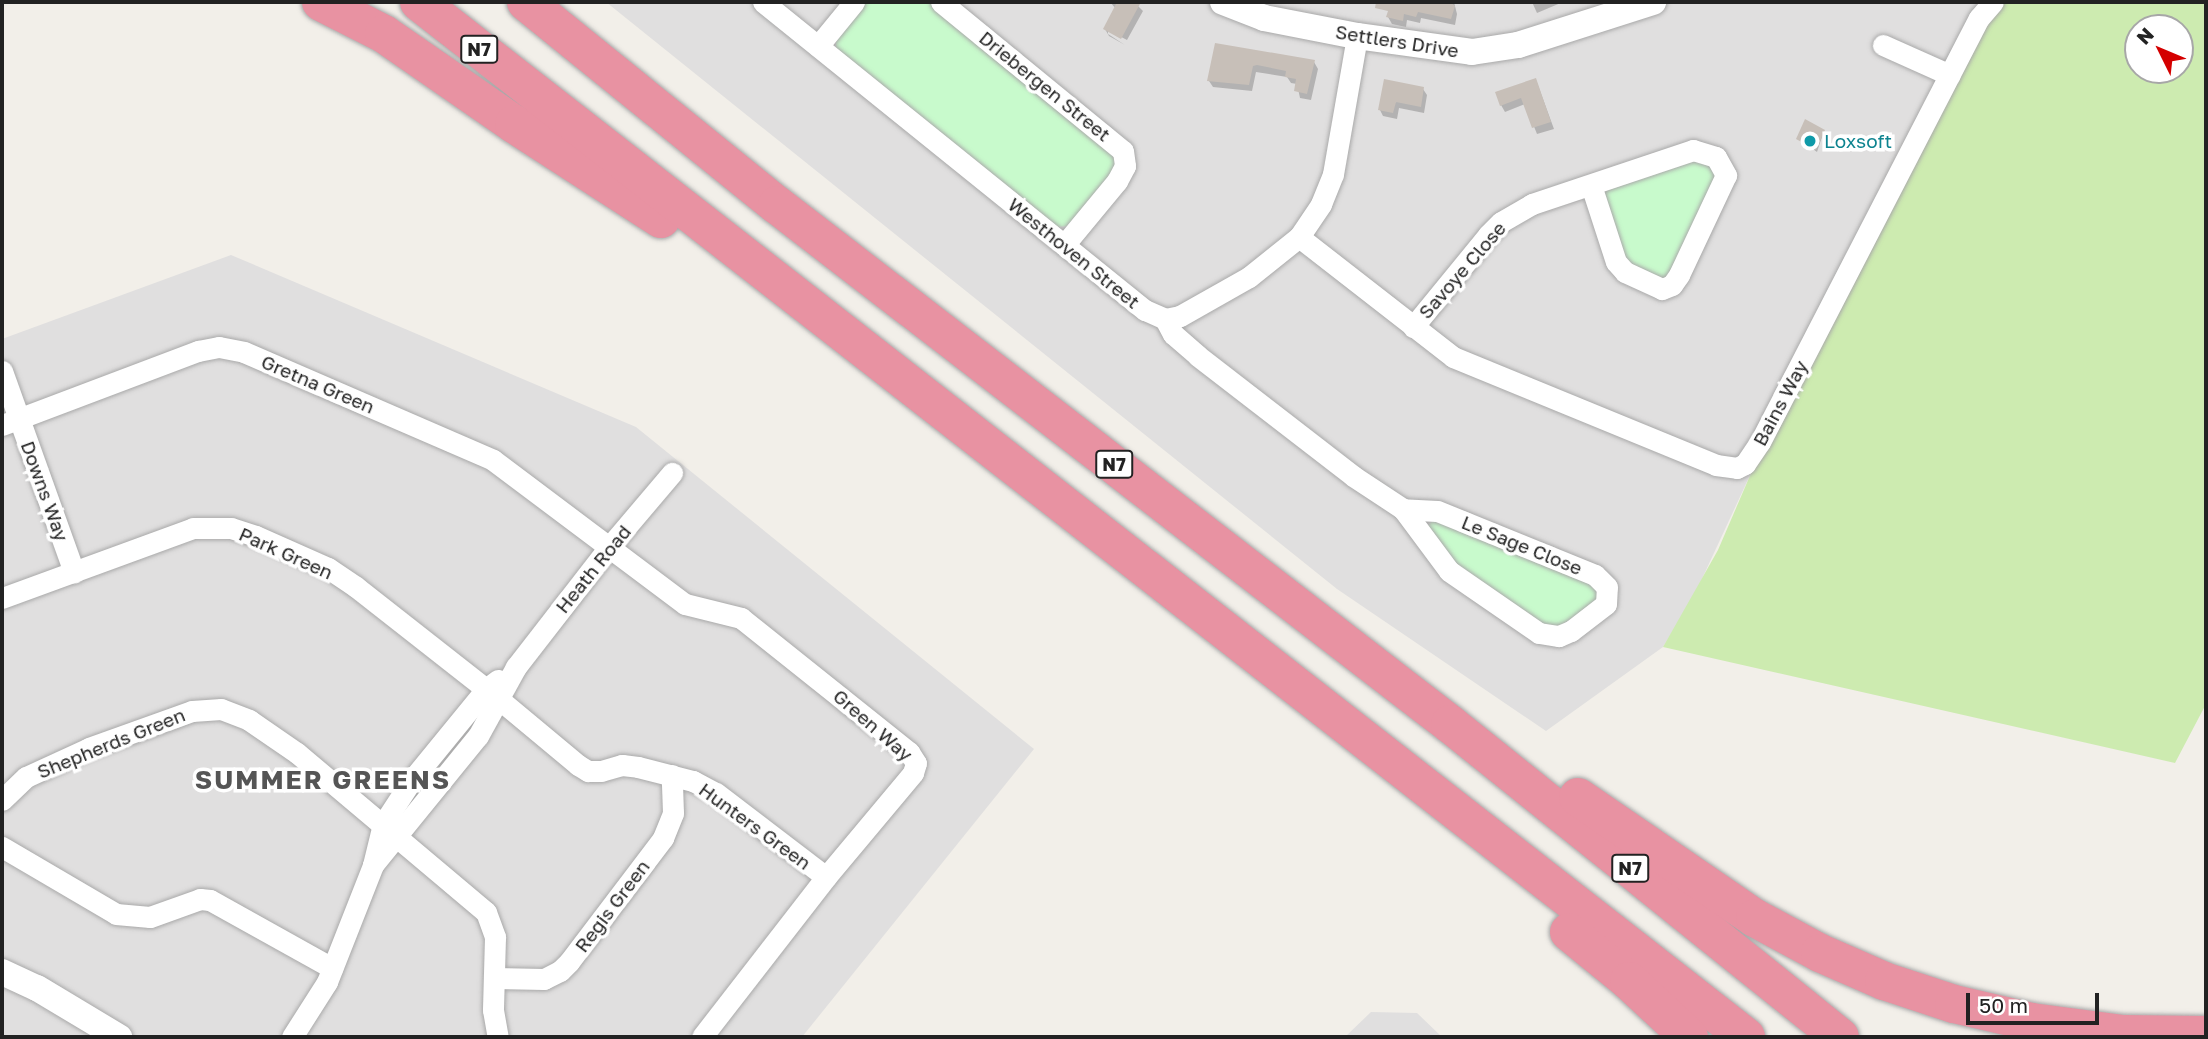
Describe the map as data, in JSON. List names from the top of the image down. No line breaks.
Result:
{"streets":{"highway":["N7"],"street":["Settlers Drive","Driebergen Street","Westhoven Street","Savoye Close","Gretna Green","Bains Way","Downs Way","Le Sage Close","Park Green","Heath Road","Green Way","Shepherds Green","Hunters Green","Regis Green"]},"crossings":[["Driebergen Street","Westhoven Street"],["Westhoven Street","Le Sage Close"],["Savoye Close","Bains Way"],["Gretna Green","Downs Way"],["Gretna Green","Heath Road"],["Gretna Green","Green Way"],["Downs Way","Park Green"],["Park Green","Heath Road"],["Park Green","Hunters Green"],["Heath Road","Green Way"],["Heath Road","Shepherds Green"],["Heath Road","Hunters Green"],["Green Way","Hunters Green"],["Shepherds Green","Regis Green"],["Hunters Green","Regis Green"]],"districts":["SUMMER GREENS"],"places":["Loxsoft"],"scale_bar":"50 m","north":"top left"}
